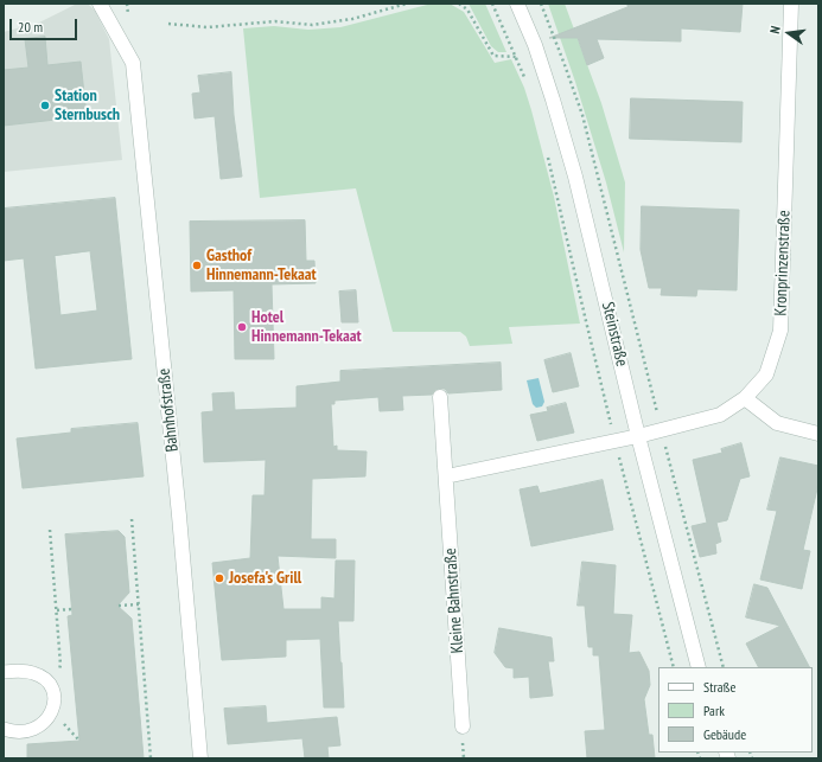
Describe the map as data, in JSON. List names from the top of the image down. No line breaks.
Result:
{"streets":{"street":["Kronprinzenstraße","Steinstraße","Bahnhofstraße","Kleine Bahnstraße"]},"crossings":[["Kronprinzenstraße","Steinstraße"]],"places":["Station Sternbusch","Gasthof Hinnemann-Tekaat","Hotel Hinnemann-Tekaat","Josefa's Grill"],"legend":["Straße","Park","Gebäude"],"scale_bar":"20 m","north":"left"}
